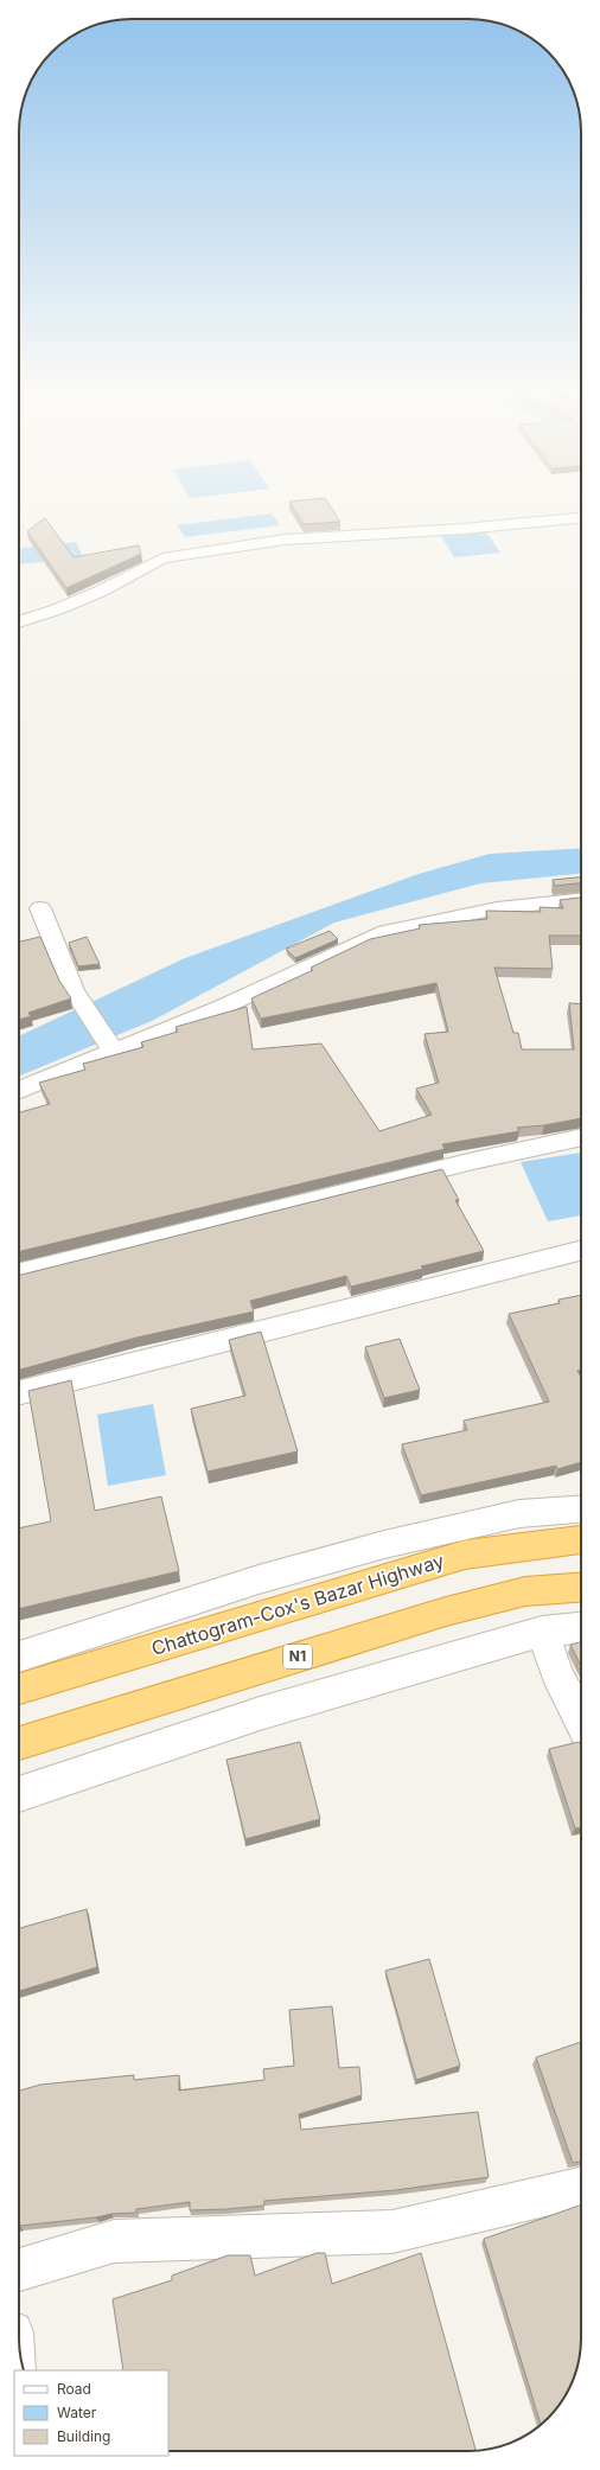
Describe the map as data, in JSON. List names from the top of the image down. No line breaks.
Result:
{"streets":{"highway":["Chattogram-Cox's Bazar Highway","N1"]},"legend":["Road","Water","Building"]}
